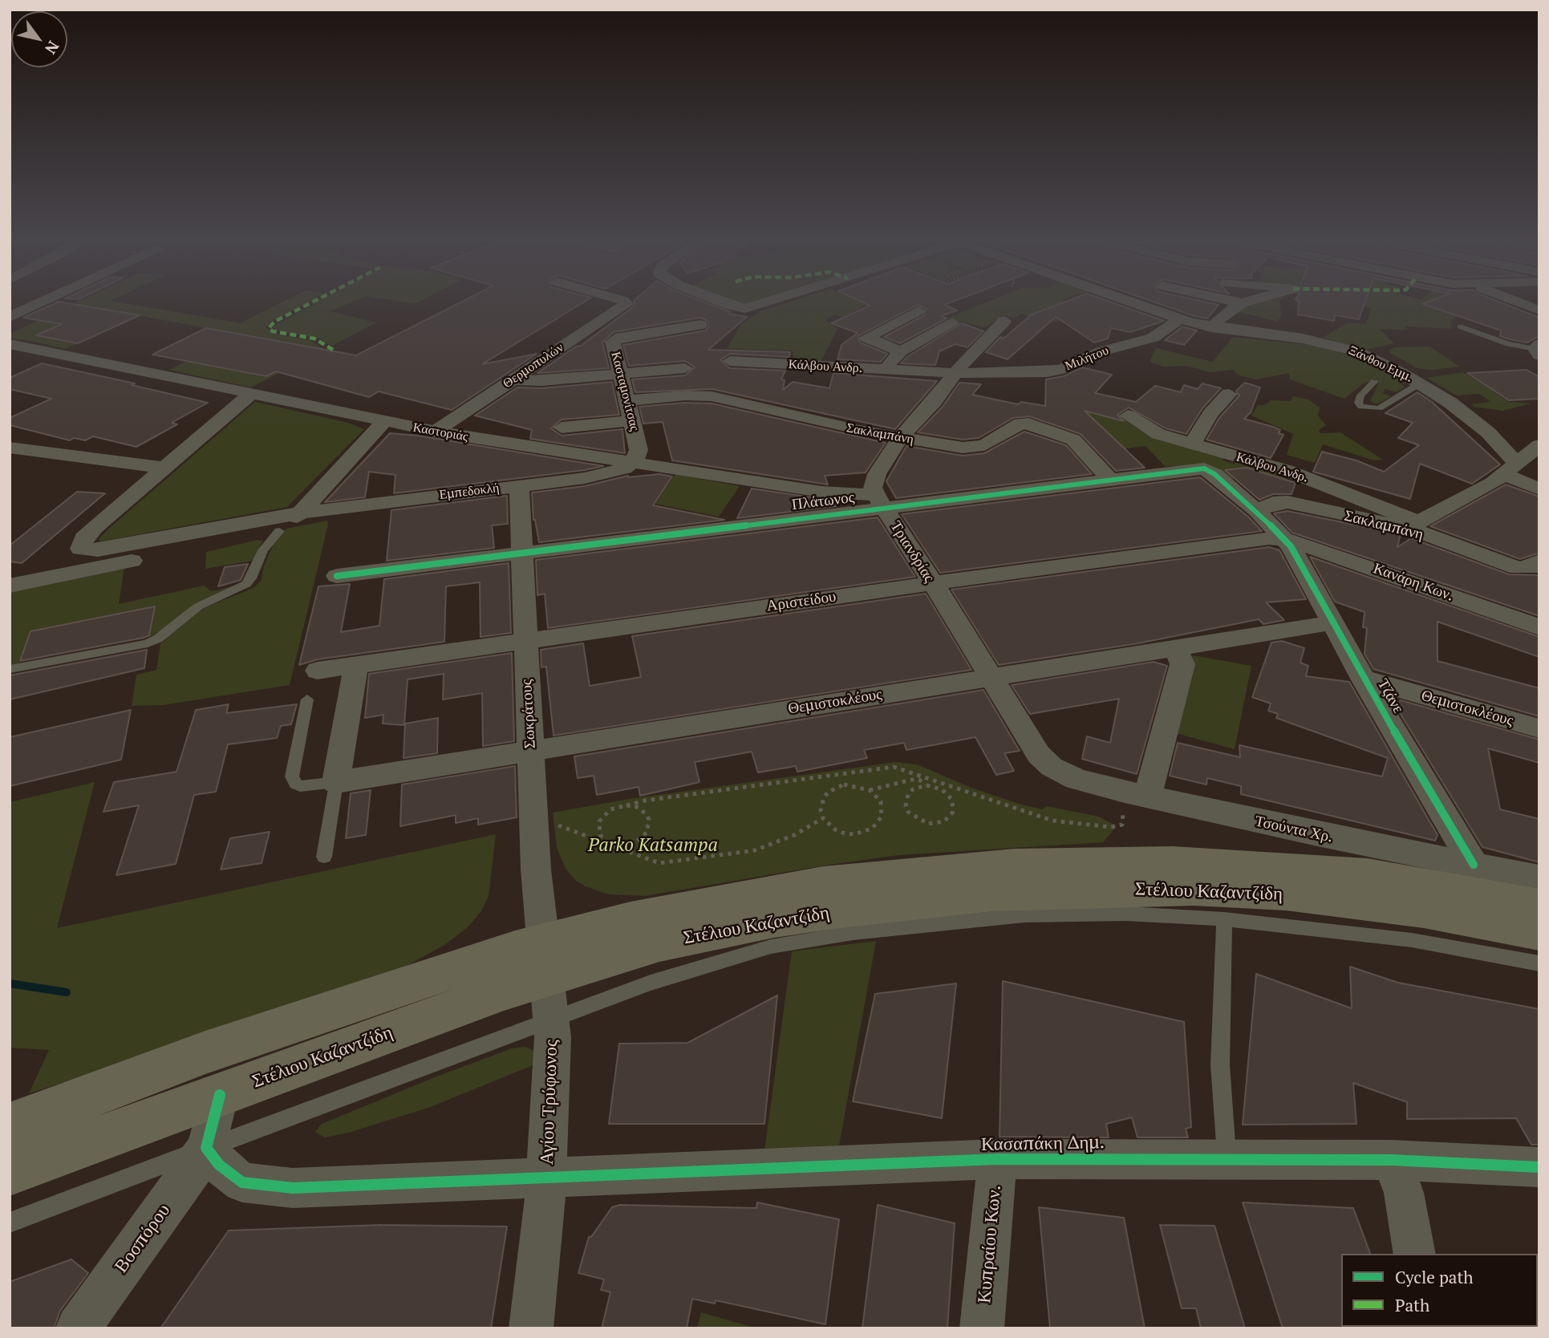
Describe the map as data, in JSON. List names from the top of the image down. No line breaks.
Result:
{"streets":{"main road":["Στέλιου Καζαντζίδη"],"street":["Μιλήτου","Ξάνθου Εμμ.","Θερμοπυλών","Κάλβου Ανδρ.","Κασταμονίτσας","Καστοριάς","Σακλαμπάνη","Εμπεδοκλή","Πλάτωνος","Τριανδρίας","Κανάρη Κων.","Αριστείδου","Τζάνε","Θεμιστοκλέους","Σωκράτους","Τσούντα Χρ.","Αγίου Τρύφωνος","Κασαπάκη Δημ.","Βοσπόρου","Κυπραίου Κων."]},"crossings":[["Μιλήτου","Ξάνθου Εμμ."],["Μιλήτου","Κάλβου Ανδρ."],["Θερμοπυλών","Καστοριάς"],["Κάλβου Ανδρ.","Σακλαμπάνη"],["Κασταμονίτσας","Καστοριάς"],["Κασταμονίτσας","Σακλαμπάνη"],["Κασταμονίτσας","Εμπεδοκλή"],["Καστοριάς","Εμπεδοκλή"],["Καστοριάς","Πλάτωνος"],["Καστοριάς","Τριανδρίας"],["Σακλαμπάνη","Πλάτωνος"],["Εμπεδοκλή","Σωκράτους"],["Πλάτωνος","Τριανδρίας"],["Πλάτωνος","Κανάρη Κων."],["Πλάτωνος","Αριστείδου"],["Πλάτωνος","Τζάνε"],["Πλάτωνος","Σωκράτους"],["Τριανδρίας","Αριστείδου"],["Τριανδρίας","Θεμιστοκλέους"],["Τριανδρίας","Τσούντα Χρ."],["Κανάρη Κων.","Αριστείδου"],["Κανάρη Κων.","Τζάνε"],["Αριστείδου","Τζάνε"],["Αριστείδου","Σωκράτους"],["Τζάνε","Θεμιστοκλέους"],["Τζάνε","Τσούντα Χρ."],["Θεμιστοκλέους","Σωκράτους"],["Σωκράτους","Στέλιου Καζαντζίδη"],["Σωκράτους","Αγίου Τρύφωνος"],["Στέλιου Καζαντζίδη","Αγίου Τρύφωνος"],["Στέλιου Καζαντζίδη","Βοσπόρου"],["Αγίου Τρύφωνος","Κασαπάκη Δημ."],["Κασαπάκη Δημ.","Βοσπόρου"],["Κασαπάκη Δημ.","Κυπραίου Κων."]],"parks":["Parko Katsampa"],"legend":["Cycle path","Path"],"north":"bottom right"}
